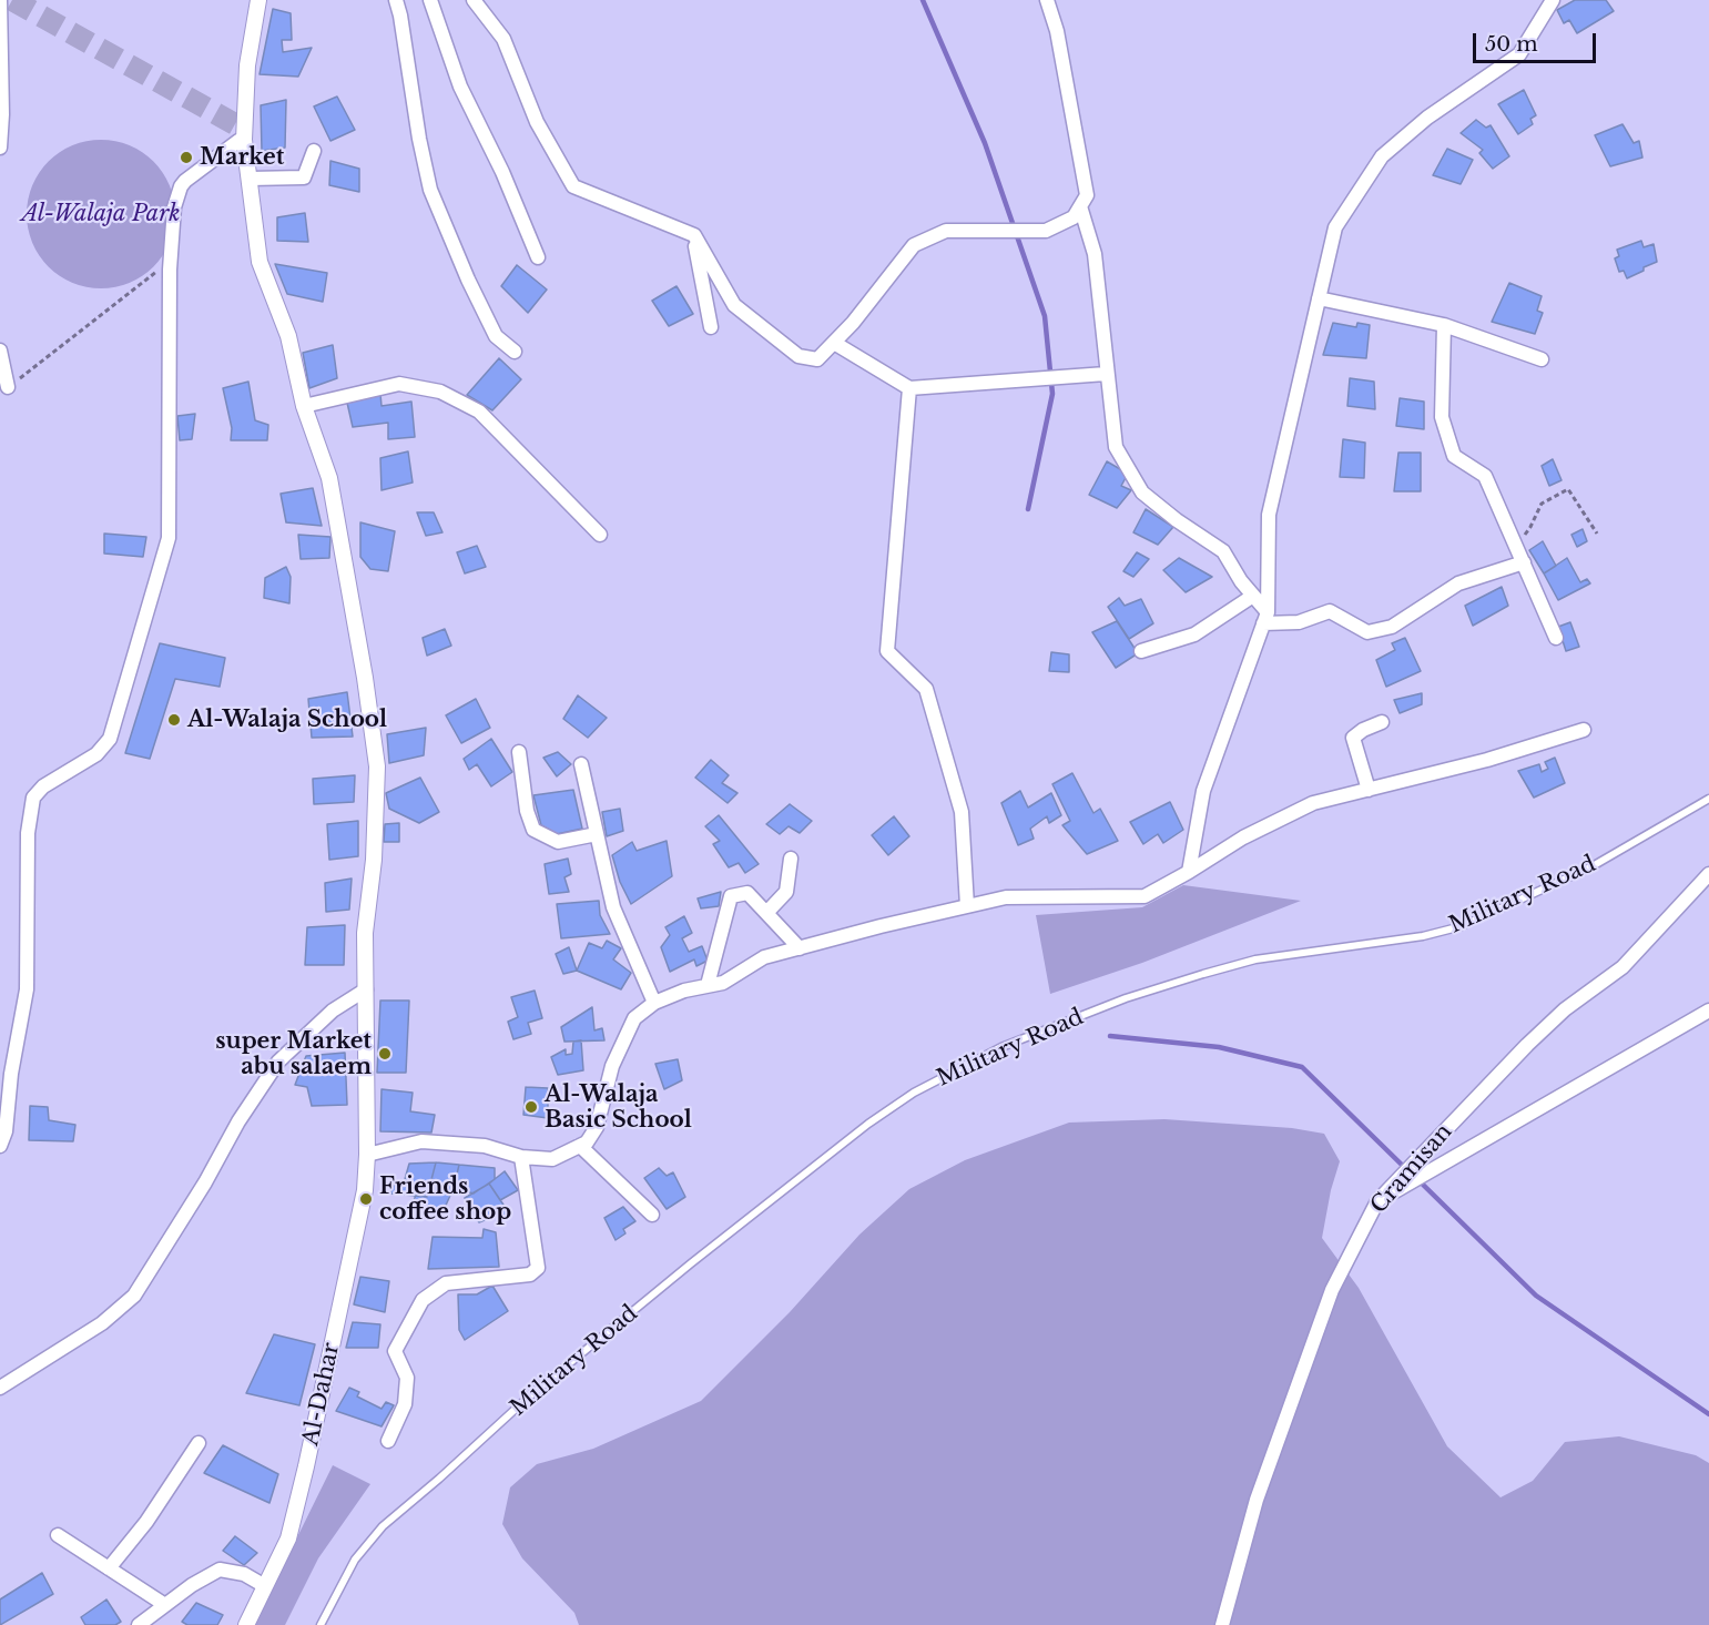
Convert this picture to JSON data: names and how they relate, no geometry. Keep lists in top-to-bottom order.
{
  "streets": {
    "street": ["Cramisan", "Al-Dahar"],
    "lane": ["Military Road"]
  },
  "parks": ["Al-Walaja Park"],
  "places": [
    "Market",
    "Al-Walaja School",
    "super Market abu salaem",
    "Al-Walaja Basic School",
    "Friends coffee shop"
  ],
  "scale_bar": "50 m"
}
